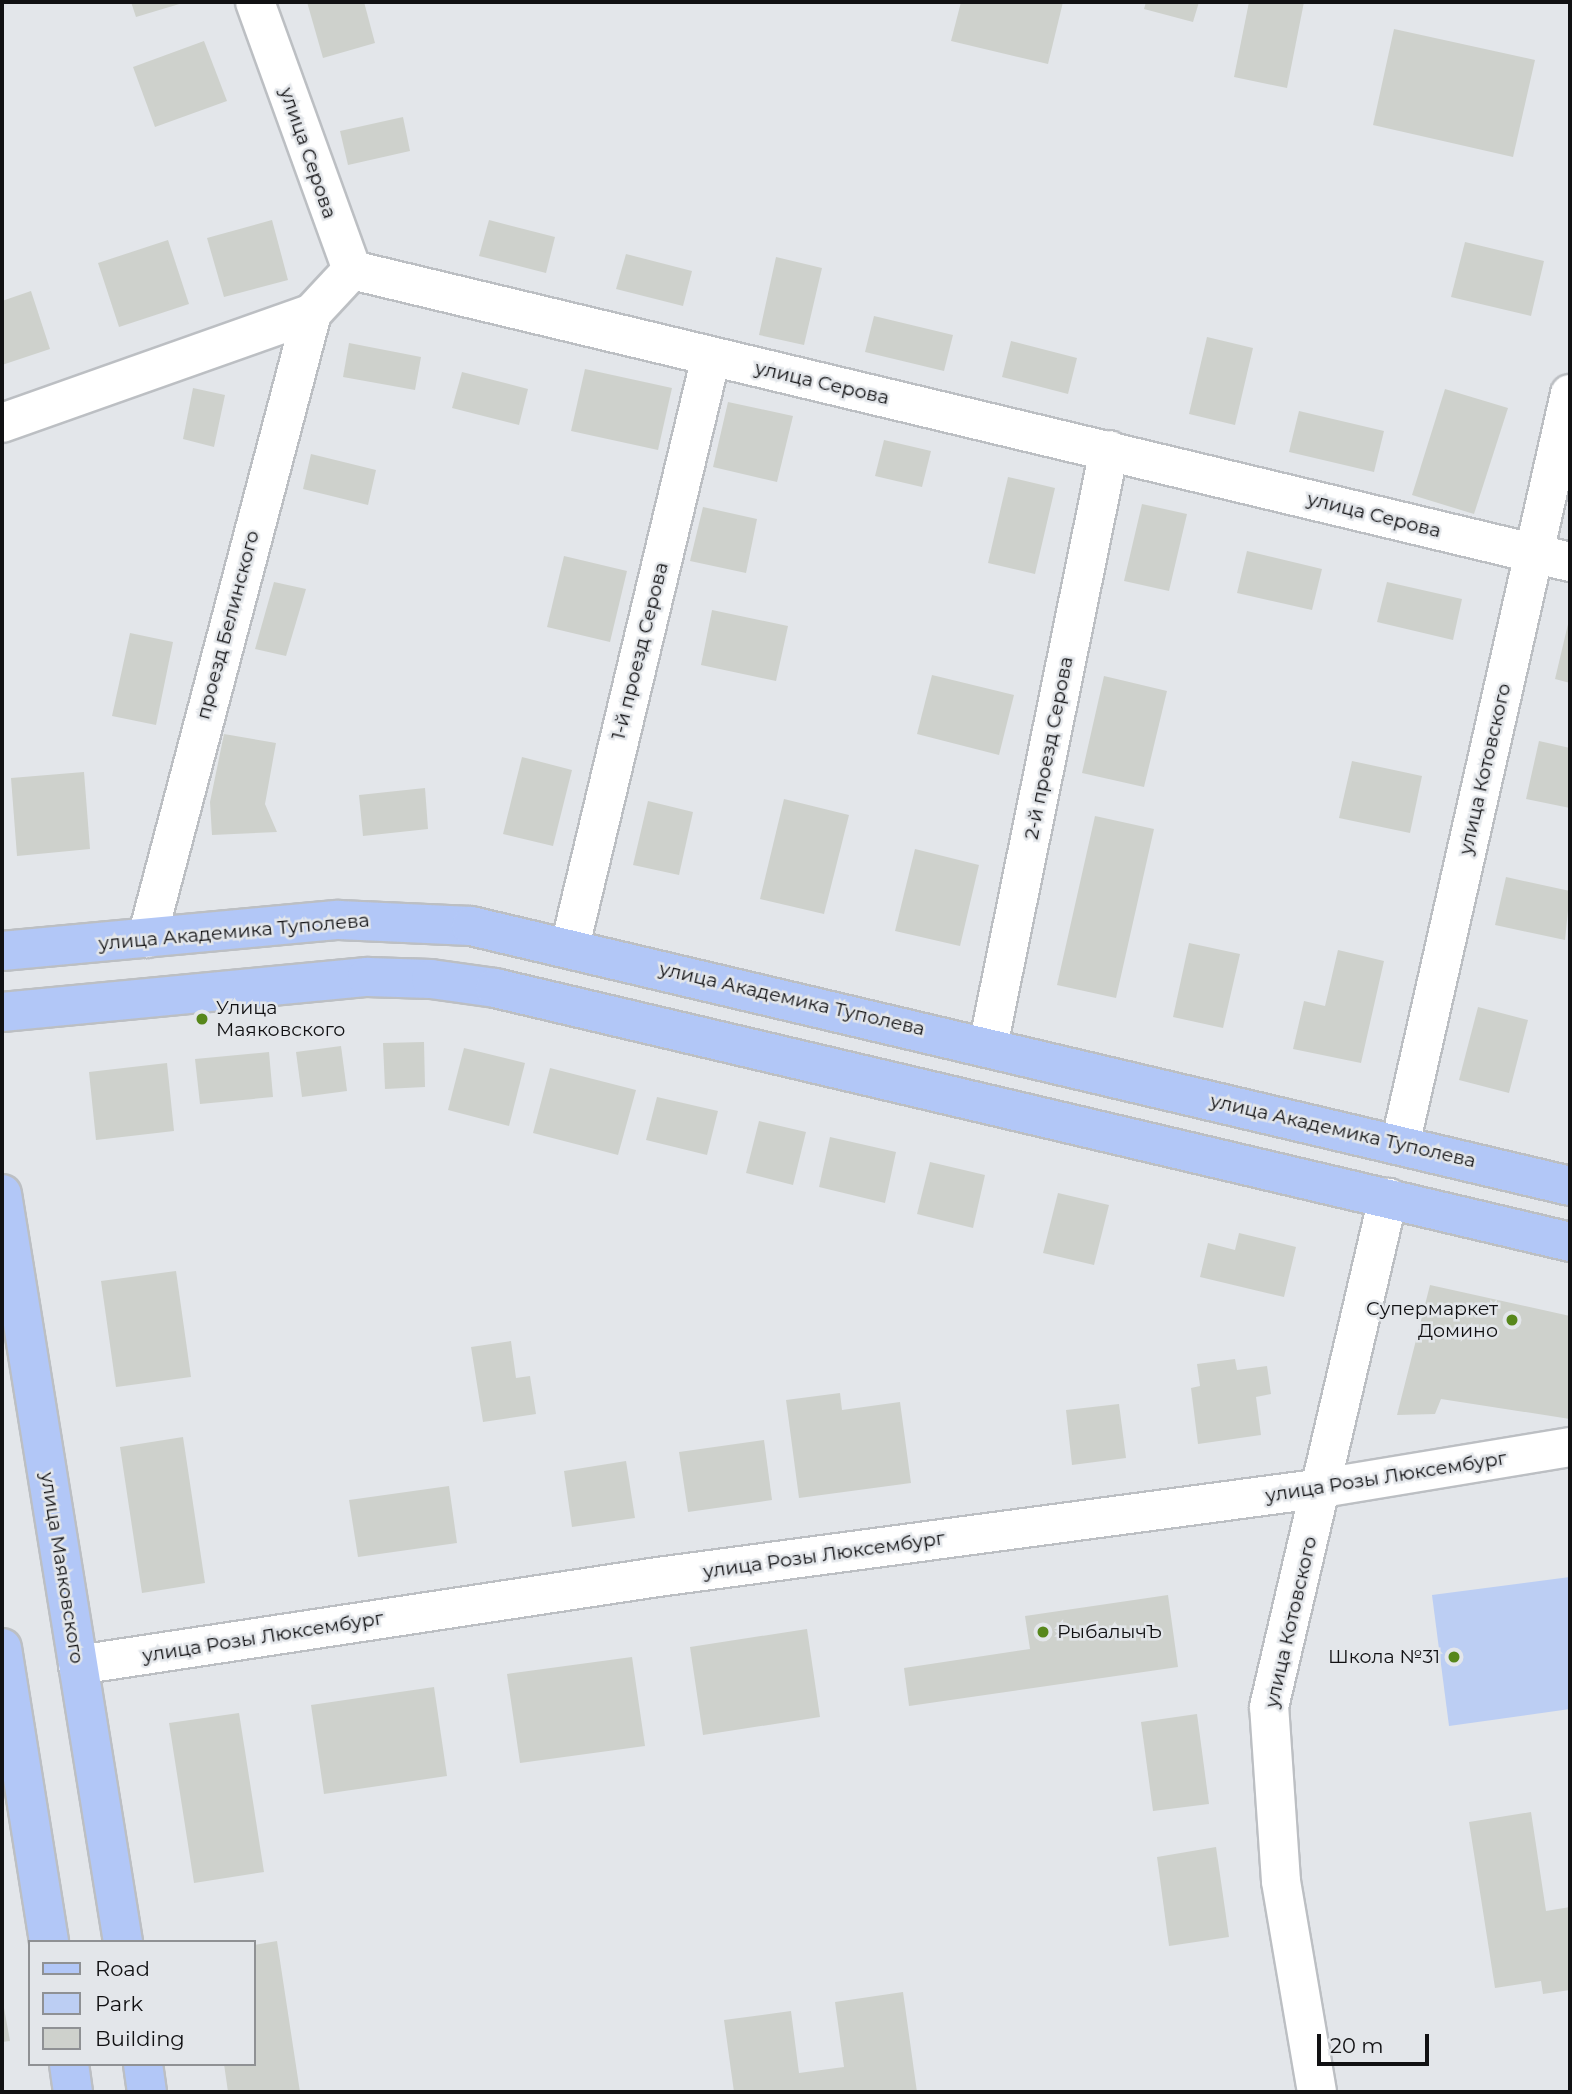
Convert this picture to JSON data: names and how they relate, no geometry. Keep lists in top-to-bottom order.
{
  "streets": {
    "main road": ["улица Академика Туполева", "улица Маяковского"],
    "street": [
      "улица Серова",
      "проезд Белинского",
      "1-й проезд Серова",
      "2-й проезд Серова",
      "улица Котовского",
      "улица Розы Люксембург"
    ]
  },
  "crossings": [
    ["улица Серова", "проезд Белинского"],
    ["улица Серова", "1-й проезд Серова"],
    ["улица Серова", "2-й проезд Серова"],
    ["улица Серова", "улица Котовского"],
    ["проезд Белинского", "улица Академика Туполева"],
    ["1-й проезд Серова", "улица Академика Туполева"],
    ["2-й проезд Серова", "улица Академика Туполева"],
    ["улица Котовского", "улица Академика Туполева"],
    ["улица Котовского", "улица Розы Люксембург"],
    ["улица Розы Люксембург", "улица Маяковского"]
  ],
  "places": [
    "Улица Маяковского",
    "Супермаркет Домино",
    "РыбалычЪ",
    "Школа №31"
  ],
  "legend": ["Road", "Park", "Building"],
  "scale_bar": "20 m"
}
